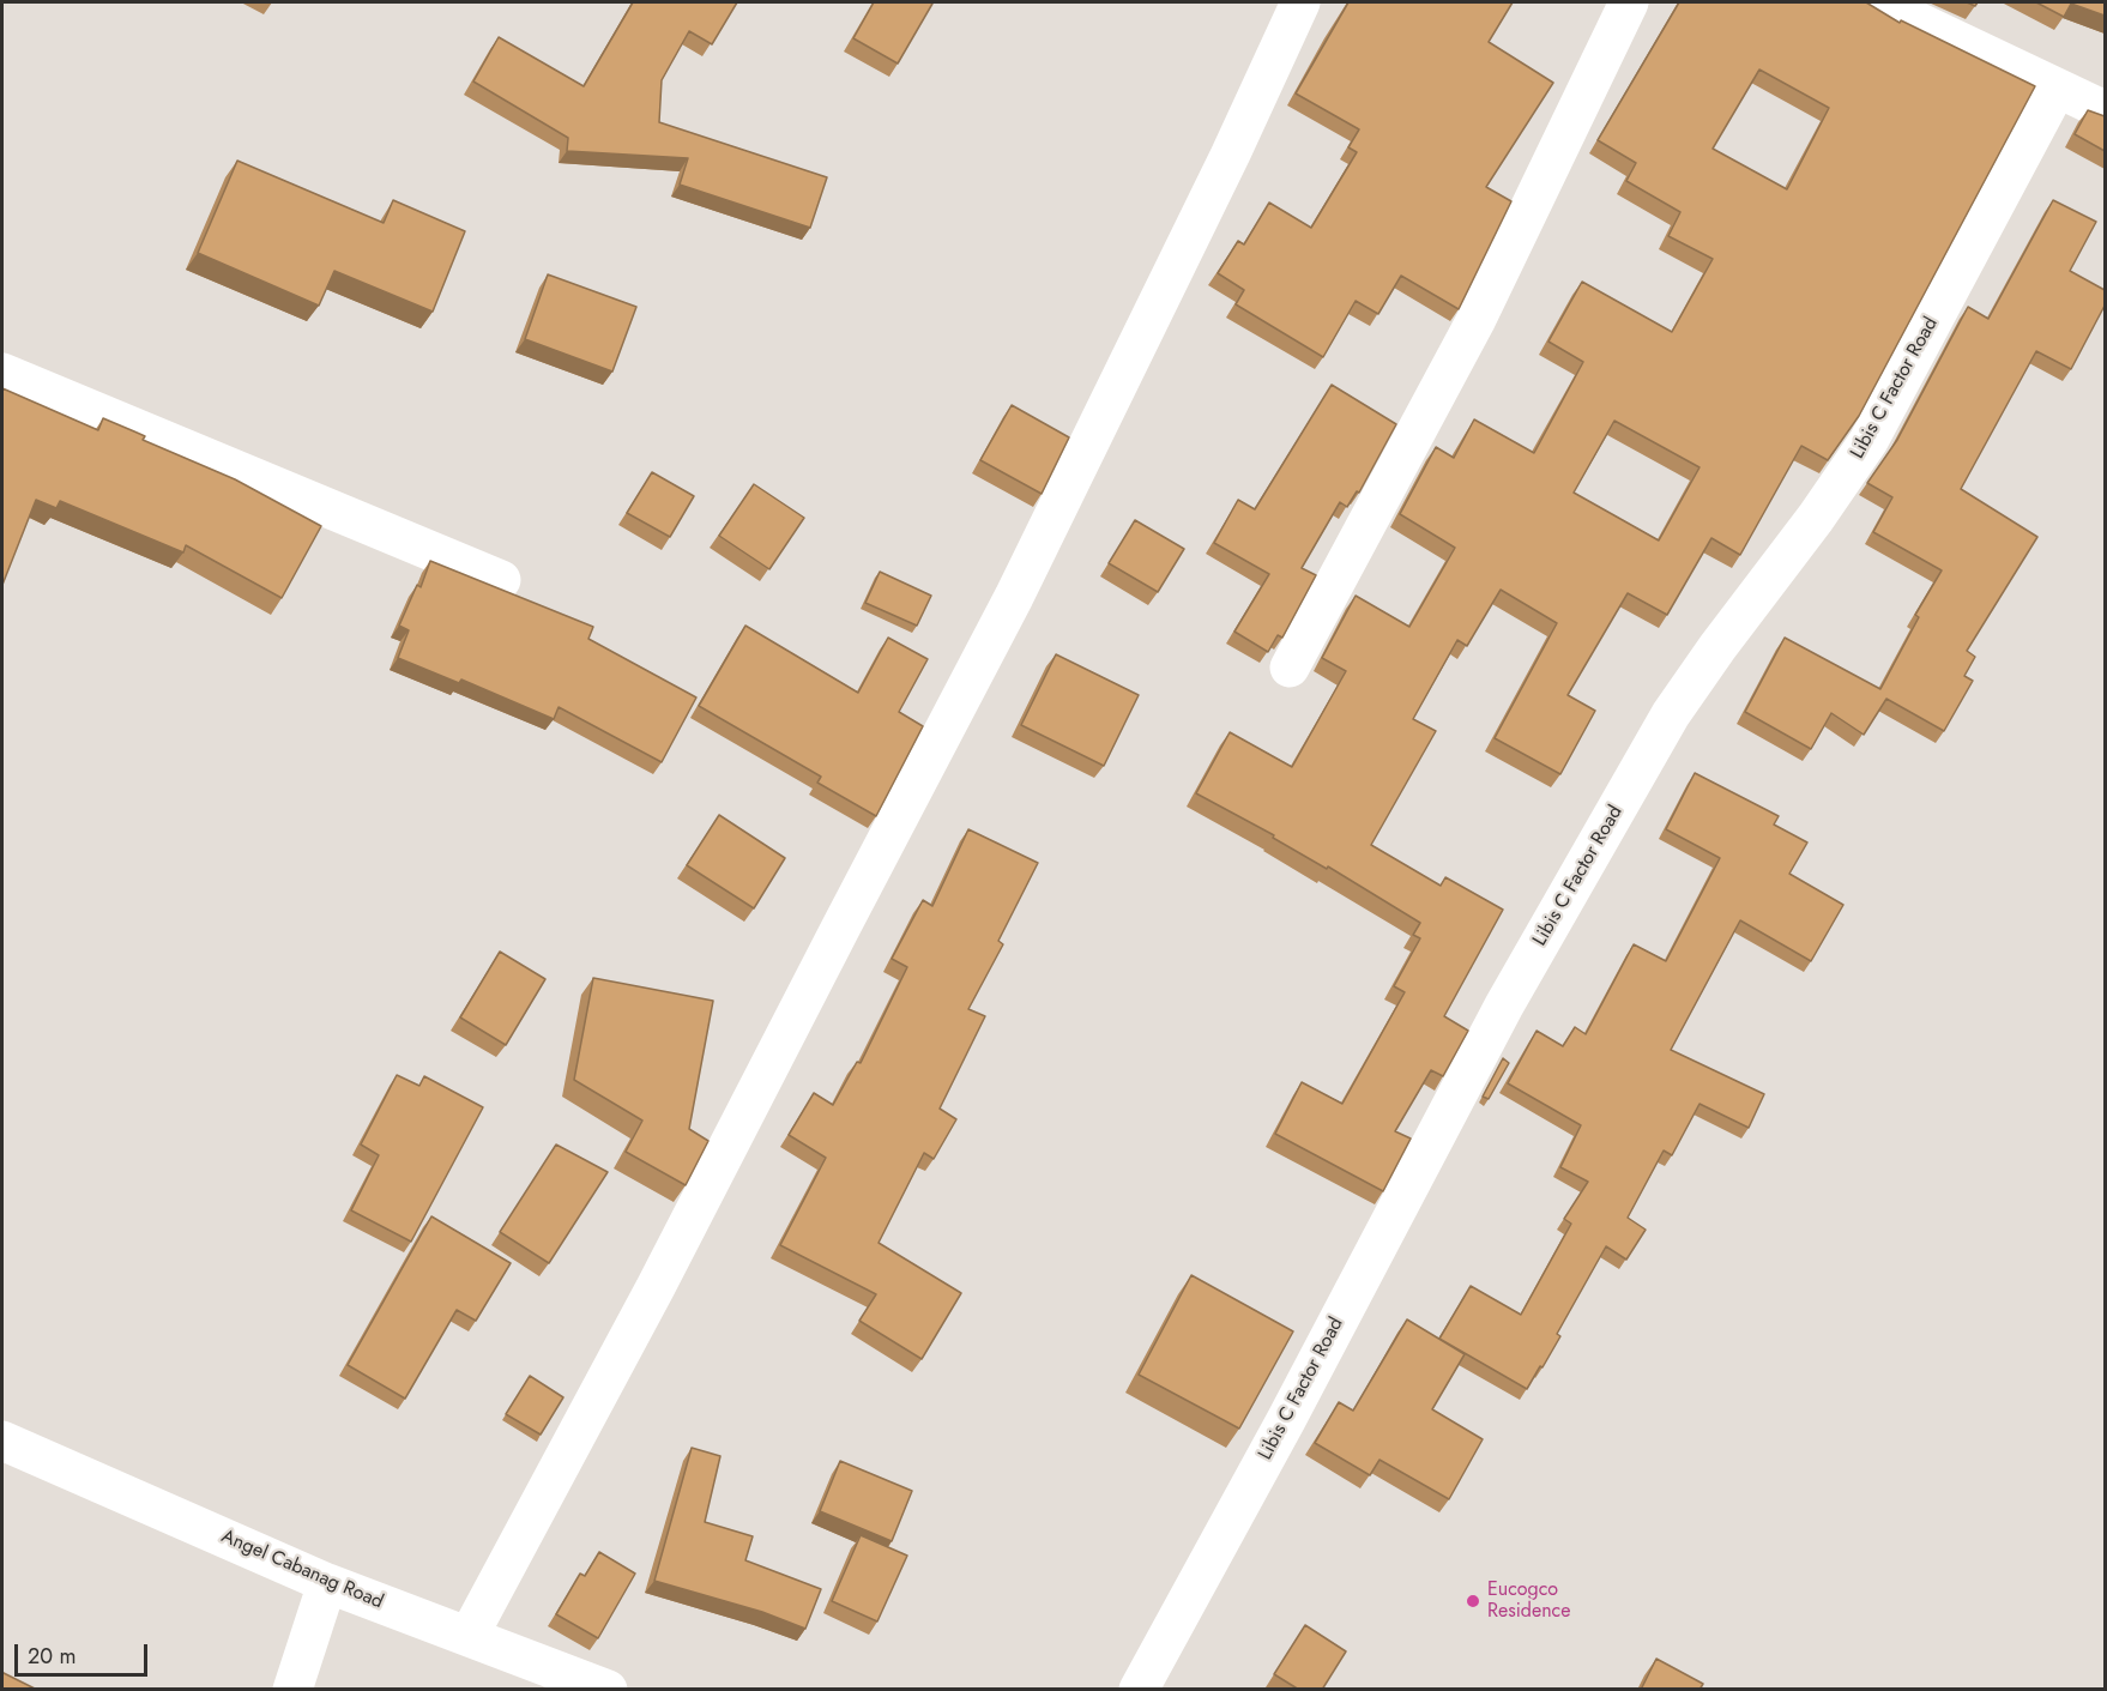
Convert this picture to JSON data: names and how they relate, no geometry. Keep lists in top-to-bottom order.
{
  "streets": {
    "street": ["Libis C Factor Road", "Angel Cabanag Road"]
  },
  "places": ["Eucogco Residence"],
  "scale_bar": "20 m"
}
